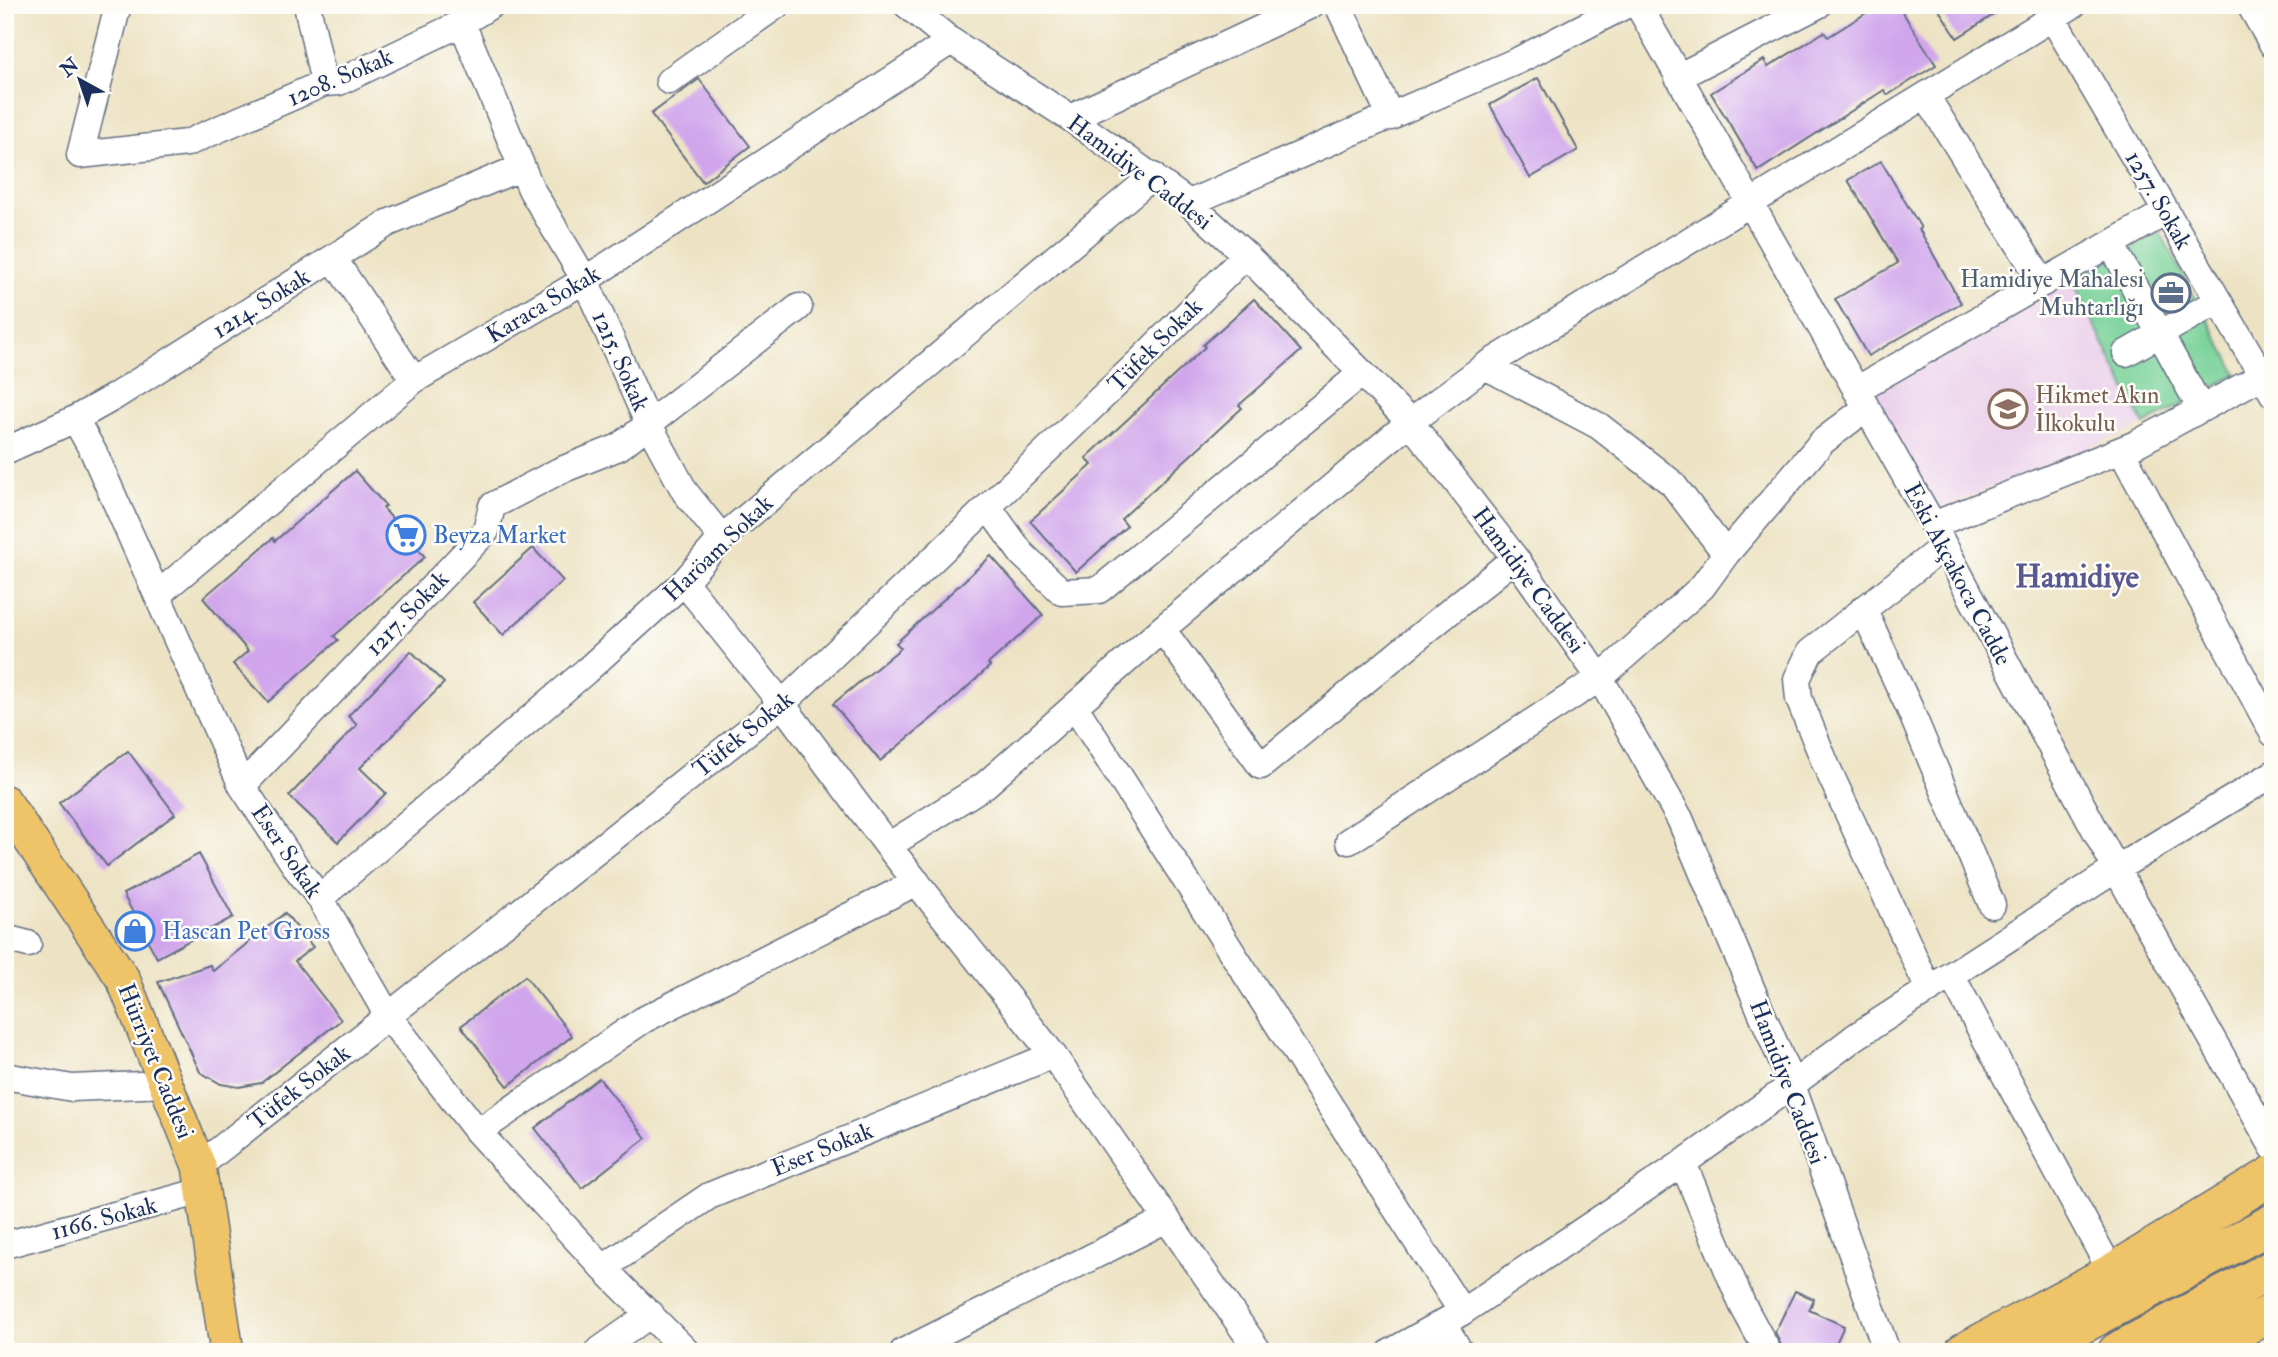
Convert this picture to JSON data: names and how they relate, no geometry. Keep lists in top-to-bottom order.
{
  "streets": {
    "main road": ["Hürriyet Caddesi"],
    "street": [
      "1208. Sokak",
      "Hamidiye Caddesi",
      "1257. Sokak",
      "1214. Sokak",
      "Karaca Sokak",
      "Tüfek Sokak",
      "1215. Sokak",
      "Haröam Sokak",
      "Eski Akçakoca Cadde",
      "1217. Sokak",
      "Eser Sokak",
      "1166. Sokak"
    ]
  },
  "crossings": [
    ["1208. Sokak", "1215. Sokak"],
    ["Hamidiye Caddesi", "Karaca Sokak"],
    ["Hamidiye Caddesi", "Tüfek Sokak"],
    ["Hamidiye Caddesi", "Haröam Sokak"],
    ["1214. Sokak", "1215. Sokak"],
    ["1214. Sokak", "Eser Sokak"],
    ["Karaca Sokak", "1215. Sokak"],
    ["Karaca Sokak", "Eser Sokak"],
    ["Tüfek Sokak", "Eser Sokak"],
    ["Tüfek Sokak", "Hürriyet Caddesi"],
    ["Tüfek Sokak", "1166. Sokak"],
    ["1215. Sokak", "Haröam Sokak"],
    ["1215. Sokak", "1217. Sokak"],
    ["Haröam Sokak", "Eser Sokak"],
    ["1217. Sokak", "Eser Sokak"],
    ["Hürriyet Caddesi", "1166. Sokak"]
  ],
  "districts": ["Hamidiye"],
  "places": {
    "office": ["Hamidiye Mahalesi Muhtarlığı"],
    "school or university": ["Hikmet Akın İlkokulu"],
    "supermarket": ["Beyza Market"],
    "shop": ["Hascan Pet Gross"]
  },
  "north": "top left"
}
